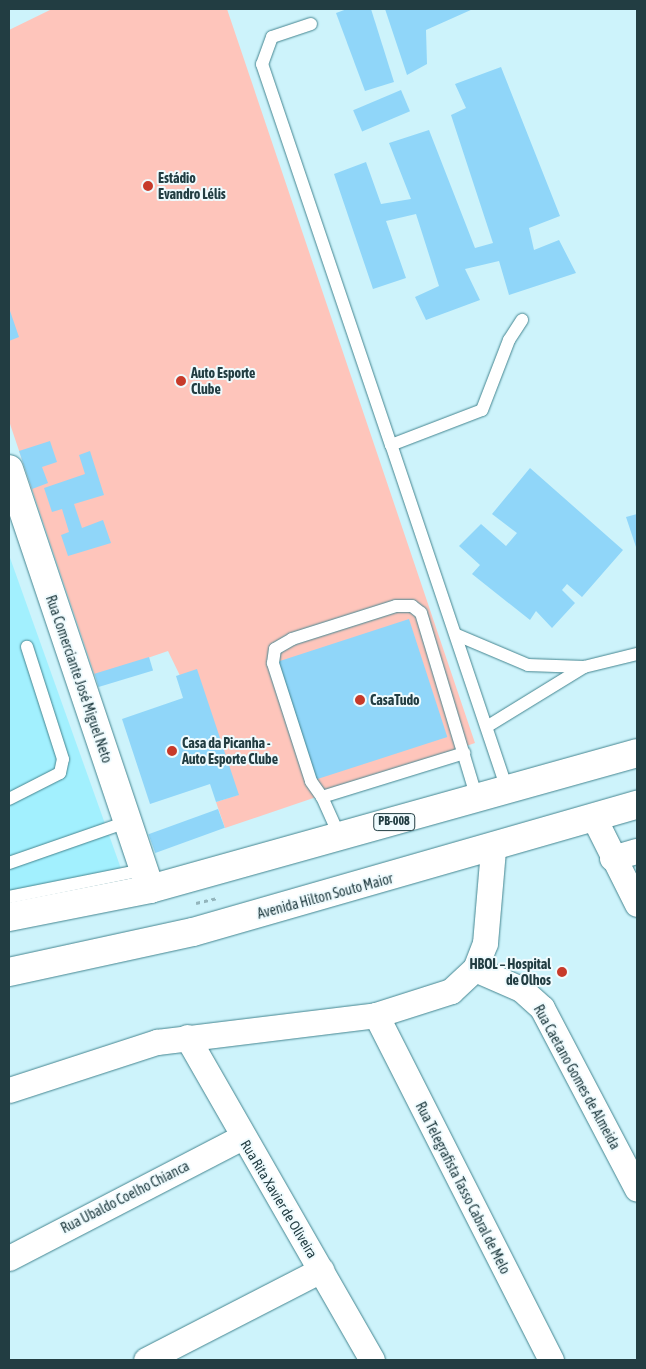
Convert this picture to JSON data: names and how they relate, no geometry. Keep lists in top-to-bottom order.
{
  "streets": {
    "main road": ["Rua Comerciante José Miguel Neto", "PB-008", "Avenida Hilton Souto Maior"],
    "street": [
      "Rua Caetano Gomes de Almeida",
      "Rua Telegrafista Tasso Cabral de Melo",
      "Rua Ubaldo Coelho Chianca",
      "Rua Rita Xavier de Oliveira"
    ]
  },
  "crossings": [
    ["Rua Comerciante José Miguel Neto", "PB-008"],
    ["Rua Ubaldo Coelho Chianca", "Rua Rita Xavier de Oliveira"]
  ],
  "places": [
    "Estádio Evandro Lélis",
    "Auto Esporte Clube",
    "CasaTudo",
    "Casa da Picanha - Auto Esporte Clube",
    "HBOL – Hospital de Olhos"
  ]
}
